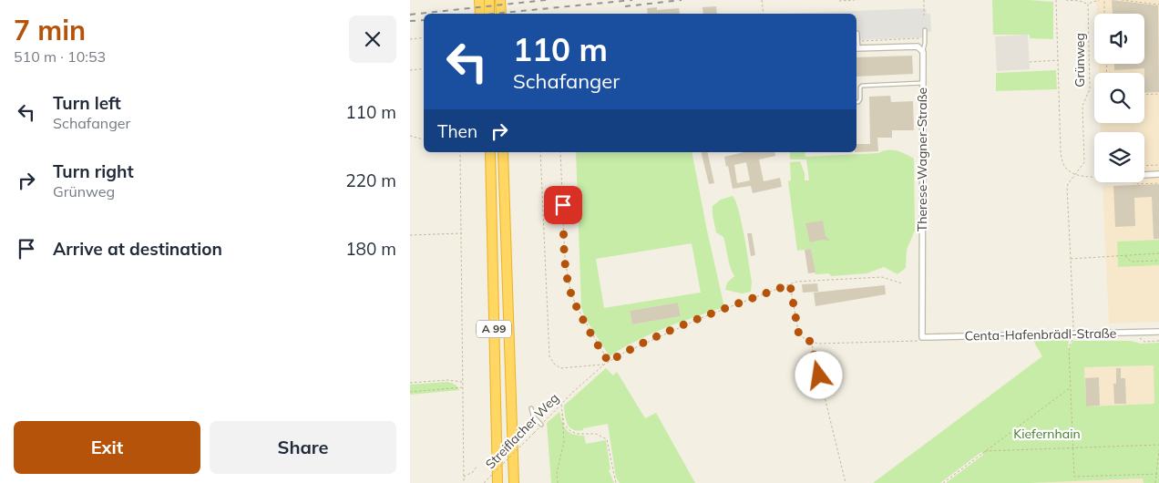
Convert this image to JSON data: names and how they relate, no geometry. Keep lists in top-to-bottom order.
{
  "streets": {
    "highway": ["A 99"],
    "street": ["Therese-Wagner-Straße", "Centa-Hafenbrädl-Straße"],
    "path": ["Grünweg", "Streiflacher Weg"]
  },
  "crossings": [
    ["Grünweg", "Centa-Hafenbrädl-Straße"],
    ["Therese-Wagner-Straße", "Centa-Hafenbrädl-Straße"]
  ],
  "parks": ["Kiefernhain"],
  "page": {
    "heading": ["7 min", "510 m · 10:53"],
    "turn": ["110 m", "Schafanger"],
    "list": [
      {
        "name": "Turn left",
        "note": "Schafanger",
        "value": "110 m"
      },
      {
        "name": "Turn right",
        "note": "Grünweg",
        "value": "220 m"
      },
      {
        "name": "Arrive at destination",
        "value": "180 m"
      }
    ],
    "then": "Then",
    "buttons": ["Exit", "Share"]
  }
}
